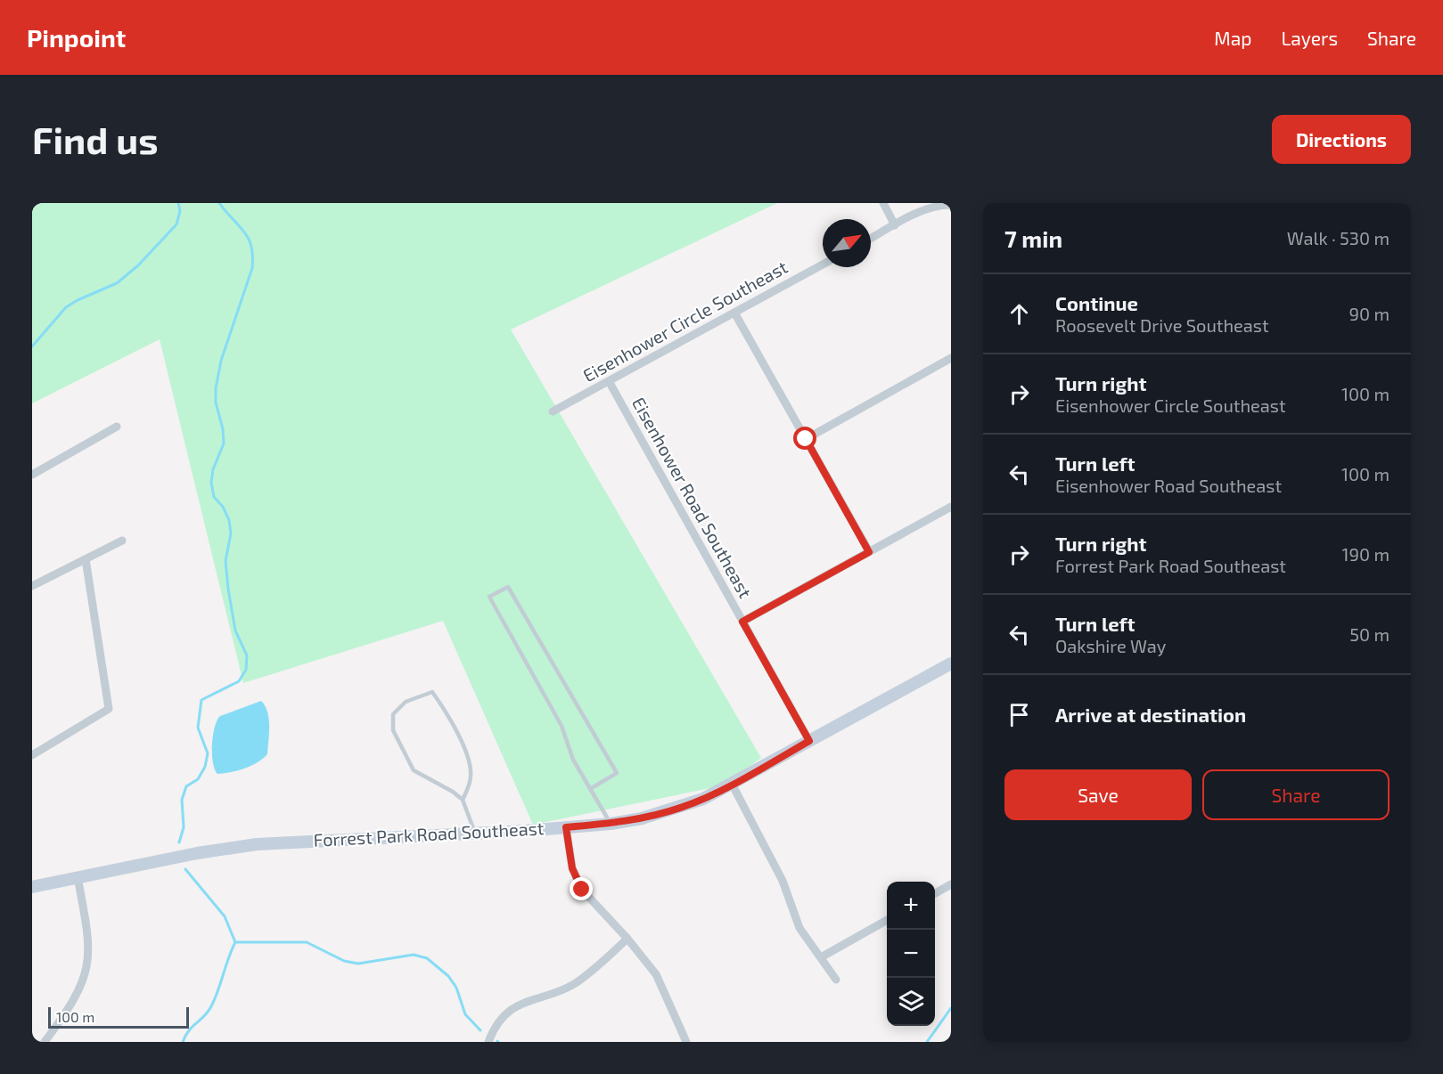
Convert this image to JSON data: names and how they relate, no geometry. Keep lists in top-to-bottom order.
{
  "streets": {
    "street": ["Eisenhower Circle Southeast", "Eisenhower Road Southeast", "Forrest Park Road Southeast"]
  },
  "crossings": [
    ["Eisenhower Circle Southeast", "Eisenhower Road Southeast"],
    ["Eisenhower Road Southeast", "Forrest Park Road Southeast"]
  ],
  "scale_bar": "100 m",
  "north": "top right",
  "page": {
    "header": "Pinpoint",
    "nav": ["Map", "Layers", "Share"],
    "buttons": [
      "Directions",
      ["Save", "Share"]
    ],
    "title": "Find us",
    "heading": ["7 min", "Walk · 530 m"],
    "list": [
      ["Continue", "Roosevelt Drive Southeast", "90 m"],
      ["Turn right", "Eisenhower Circle Southeast", "100 m"],
      ["Turn left", "Eisenhower Road Southeast", "100 m"],
      ["Turn right", "Forrest Park Road Southeast", "190 m"],
      ["Turn left", "Oakshire Way", "50 m"],
      "Arrive at destination"
    ],
    "map_buttons": ["+", "−"],
    "scale": "100 m"
  }
}
